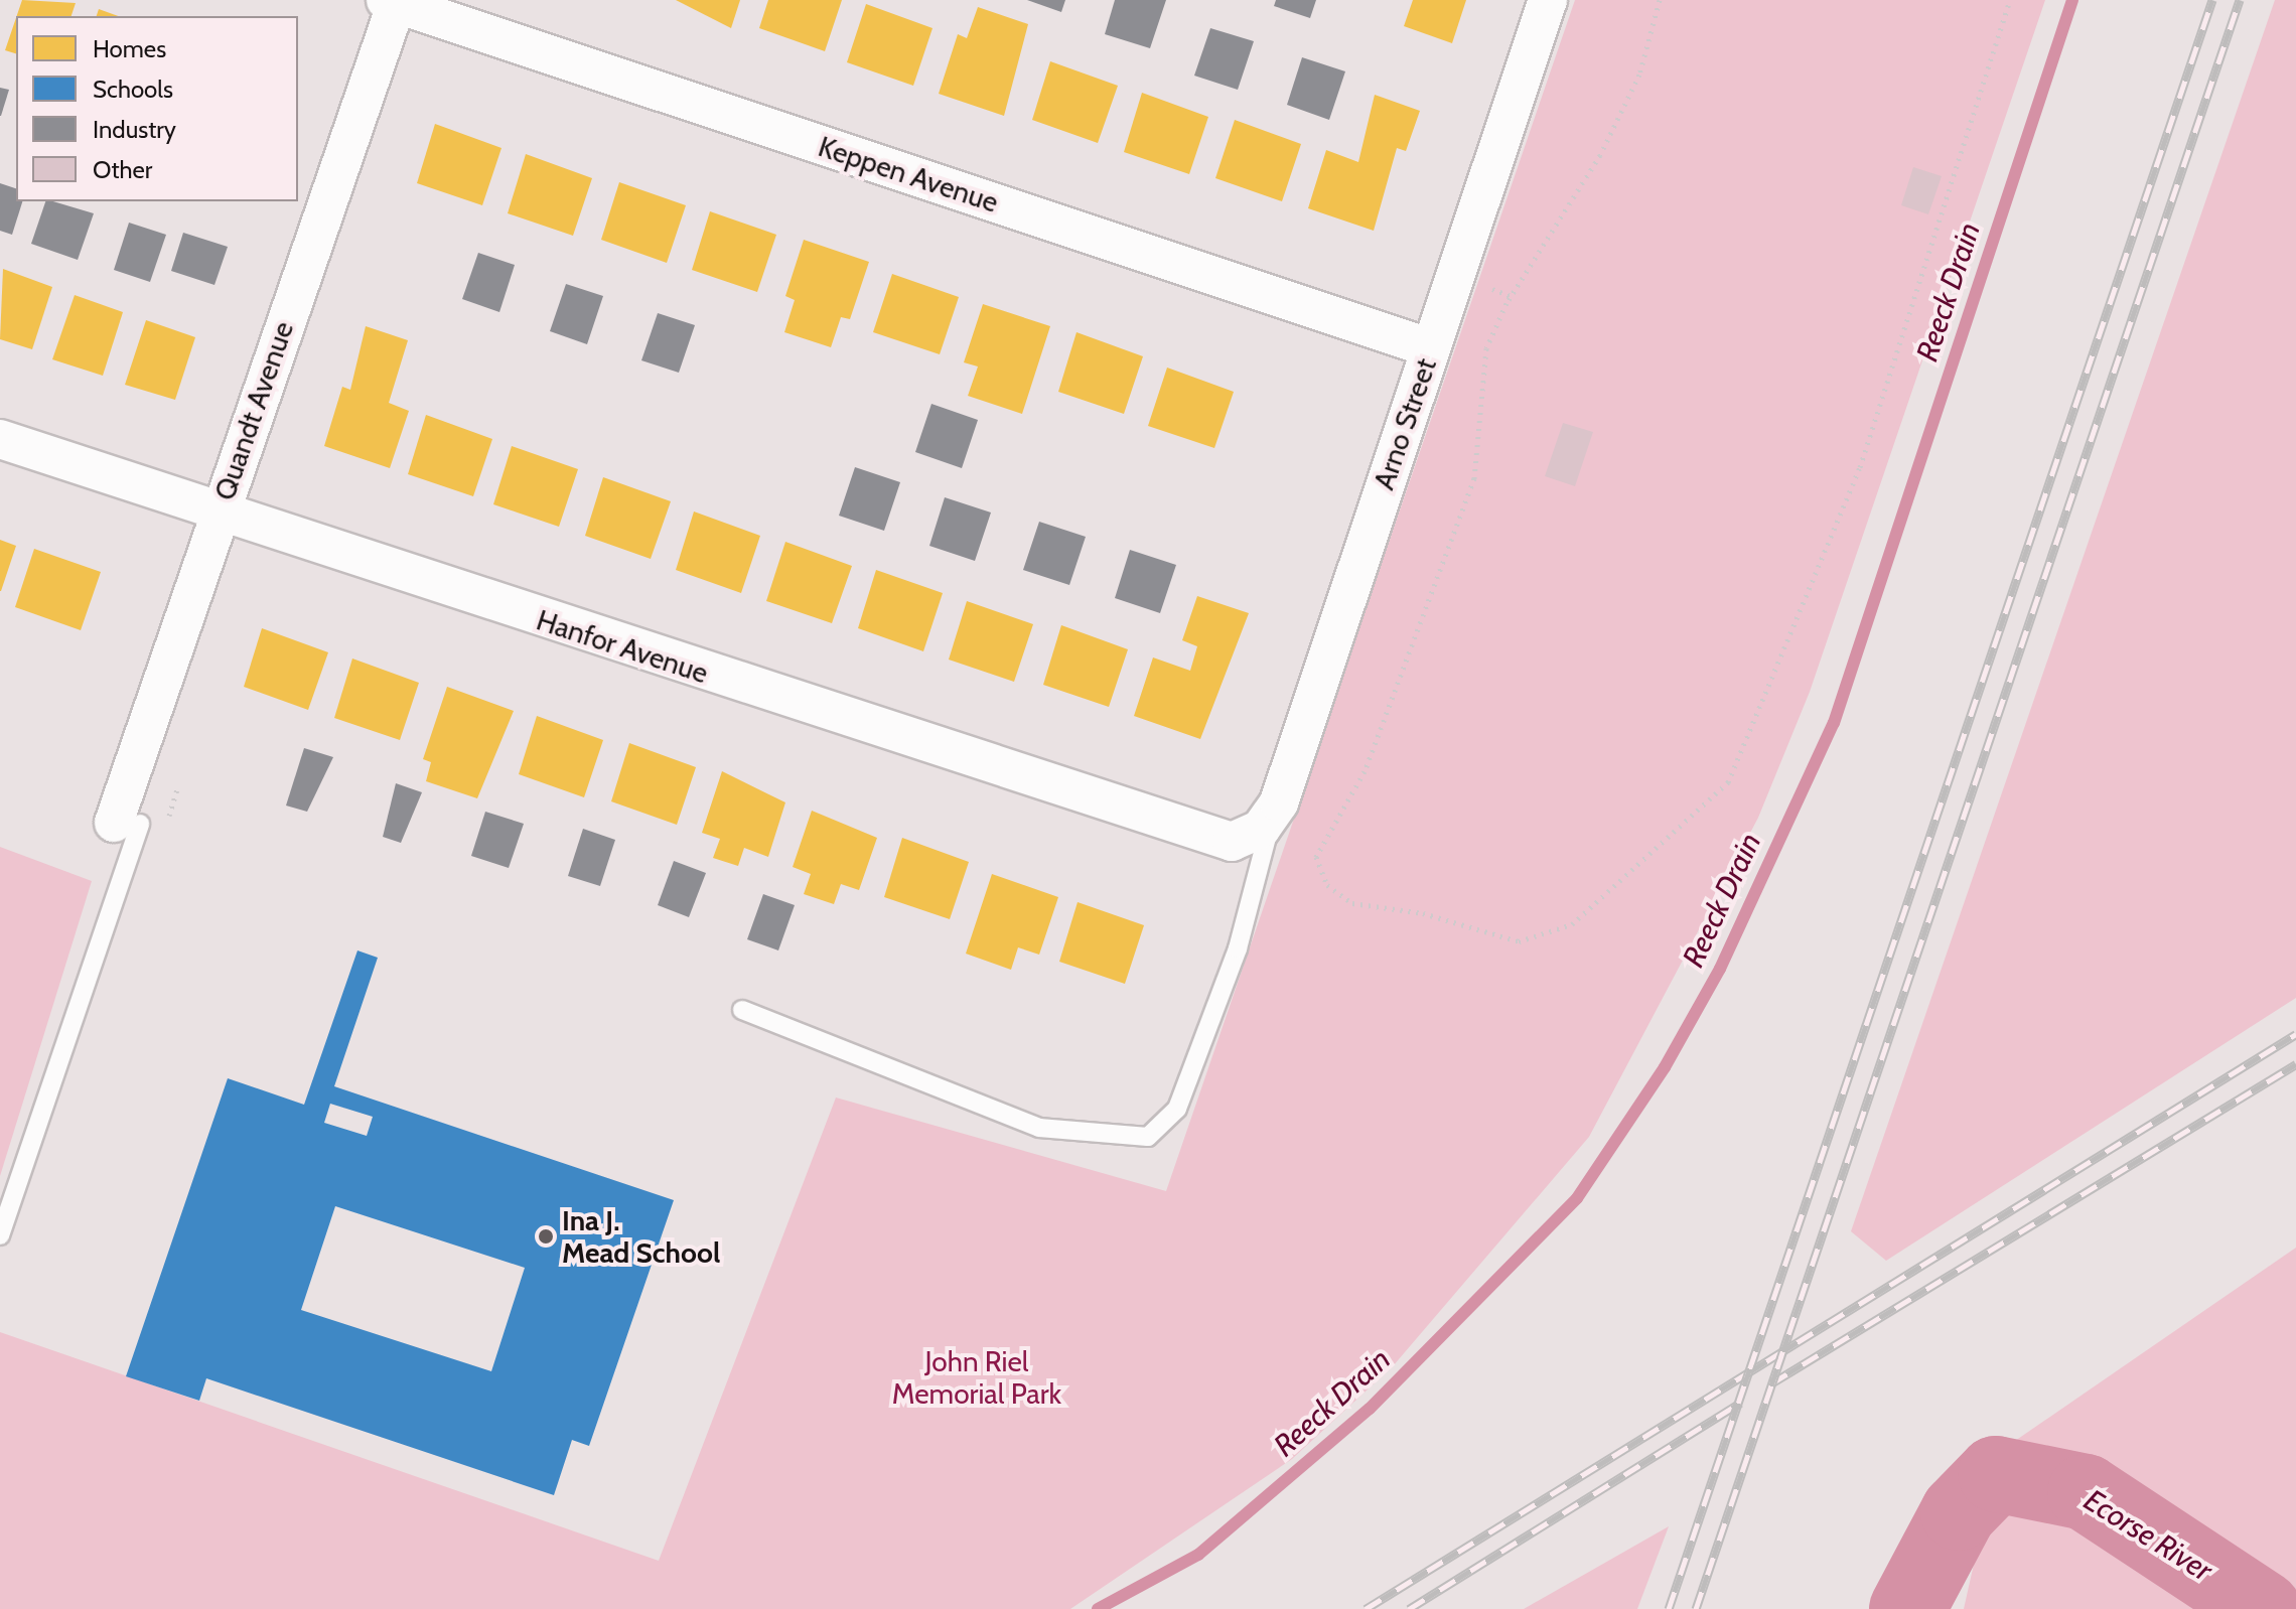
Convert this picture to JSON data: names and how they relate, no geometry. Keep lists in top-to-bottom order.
{
  "streets": {
    "street": [
      "Keppen Avenue",
      "Quandt Avenue",
      "Arno Street",
      "Hanfor Avenue"
    ]
  },
  "crossings": [
    ["Keppen Avenue", "Quandt Avenue"],
    ["Keppen Avenue", "Arno Street"],
    ["Quandt Avenue", "Hanfor Avenue"],
    ["Arno Street", "Hanfor Avenue"]
  ],
  "water": ["Reeck Drain", "Ecorse River"],
  "parks": ["John Riel Memorial Park"],
  "places": ["Ina J. Mead School"],
  "legend": [
    "Homes",
    "Schools",
    "Industry",
    "Other"
  ]
}
